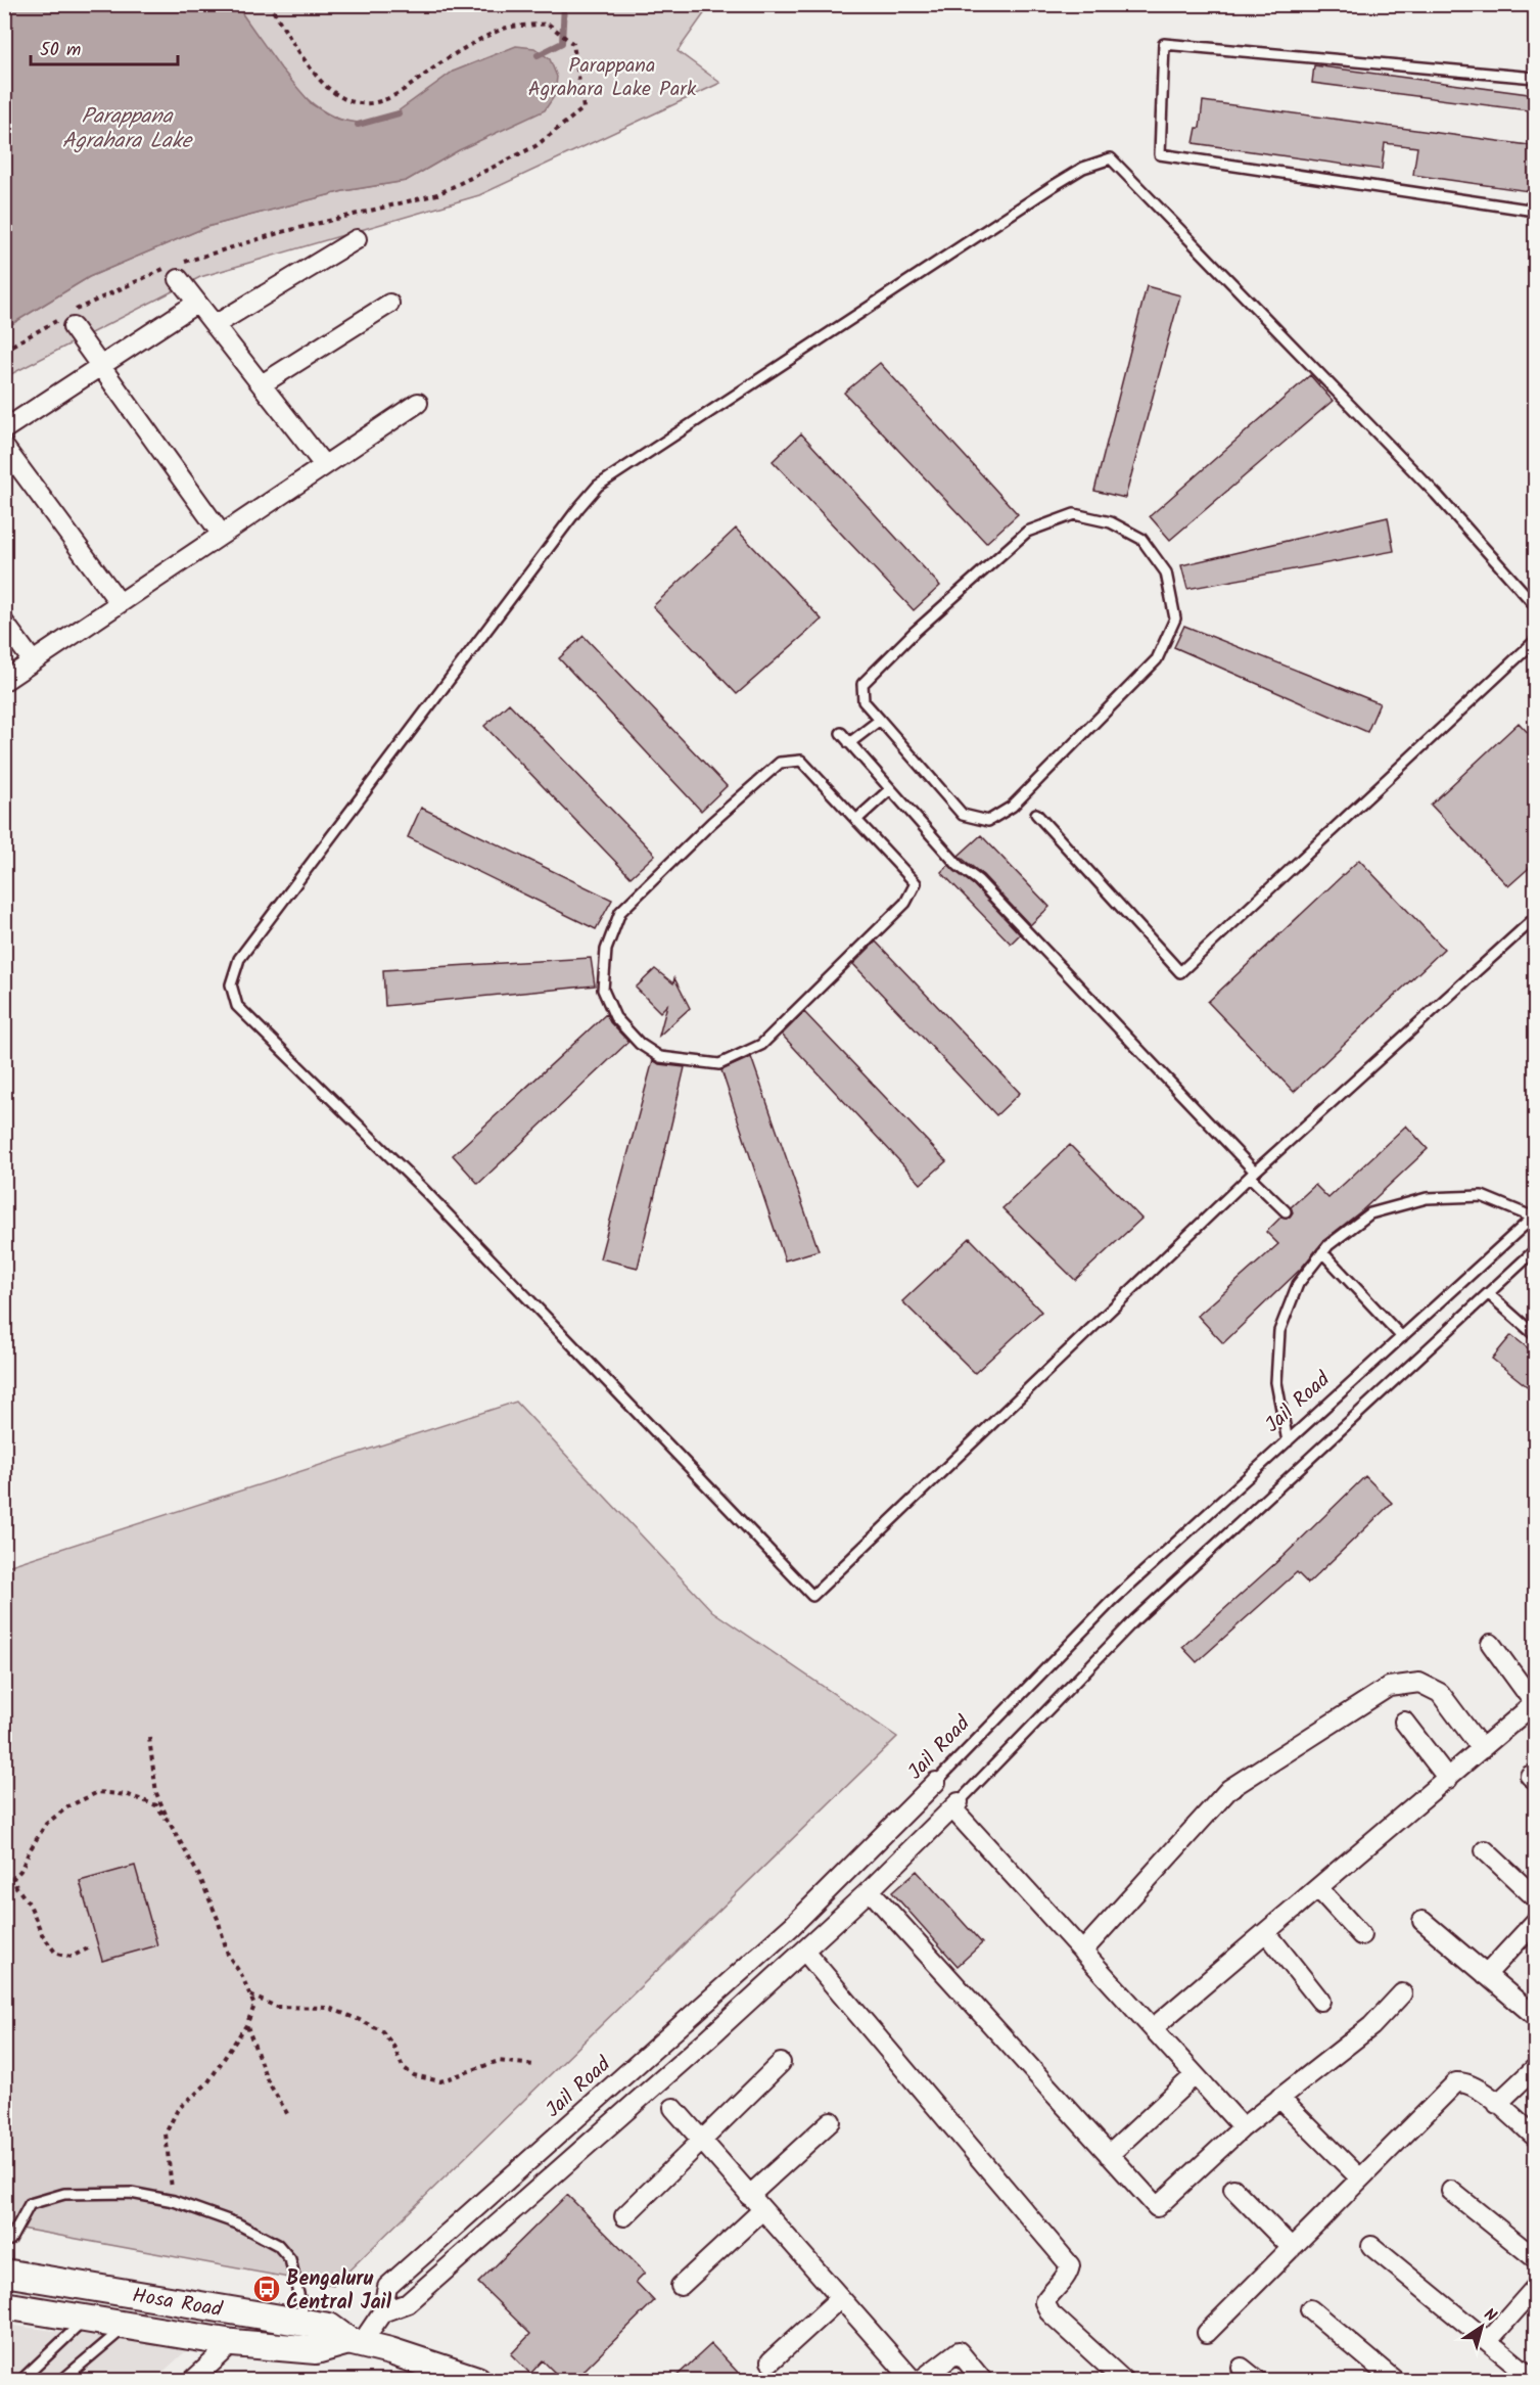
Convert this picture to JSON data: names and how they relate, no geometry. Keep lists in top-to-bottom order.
{
  "streets": {
    "main road": ["Hosa Road"],
    "street": ["Jail Road"]
  },
  "water": ["Parappana Agrahara Lake"],
  "parks": ["Parappana Agrahara Lake Park"],
  "places": {
    "bus stop": ["Bengaluru Central Jail"]
  },
  "scale_bar": "50 m",
  "north": "top right"
}
